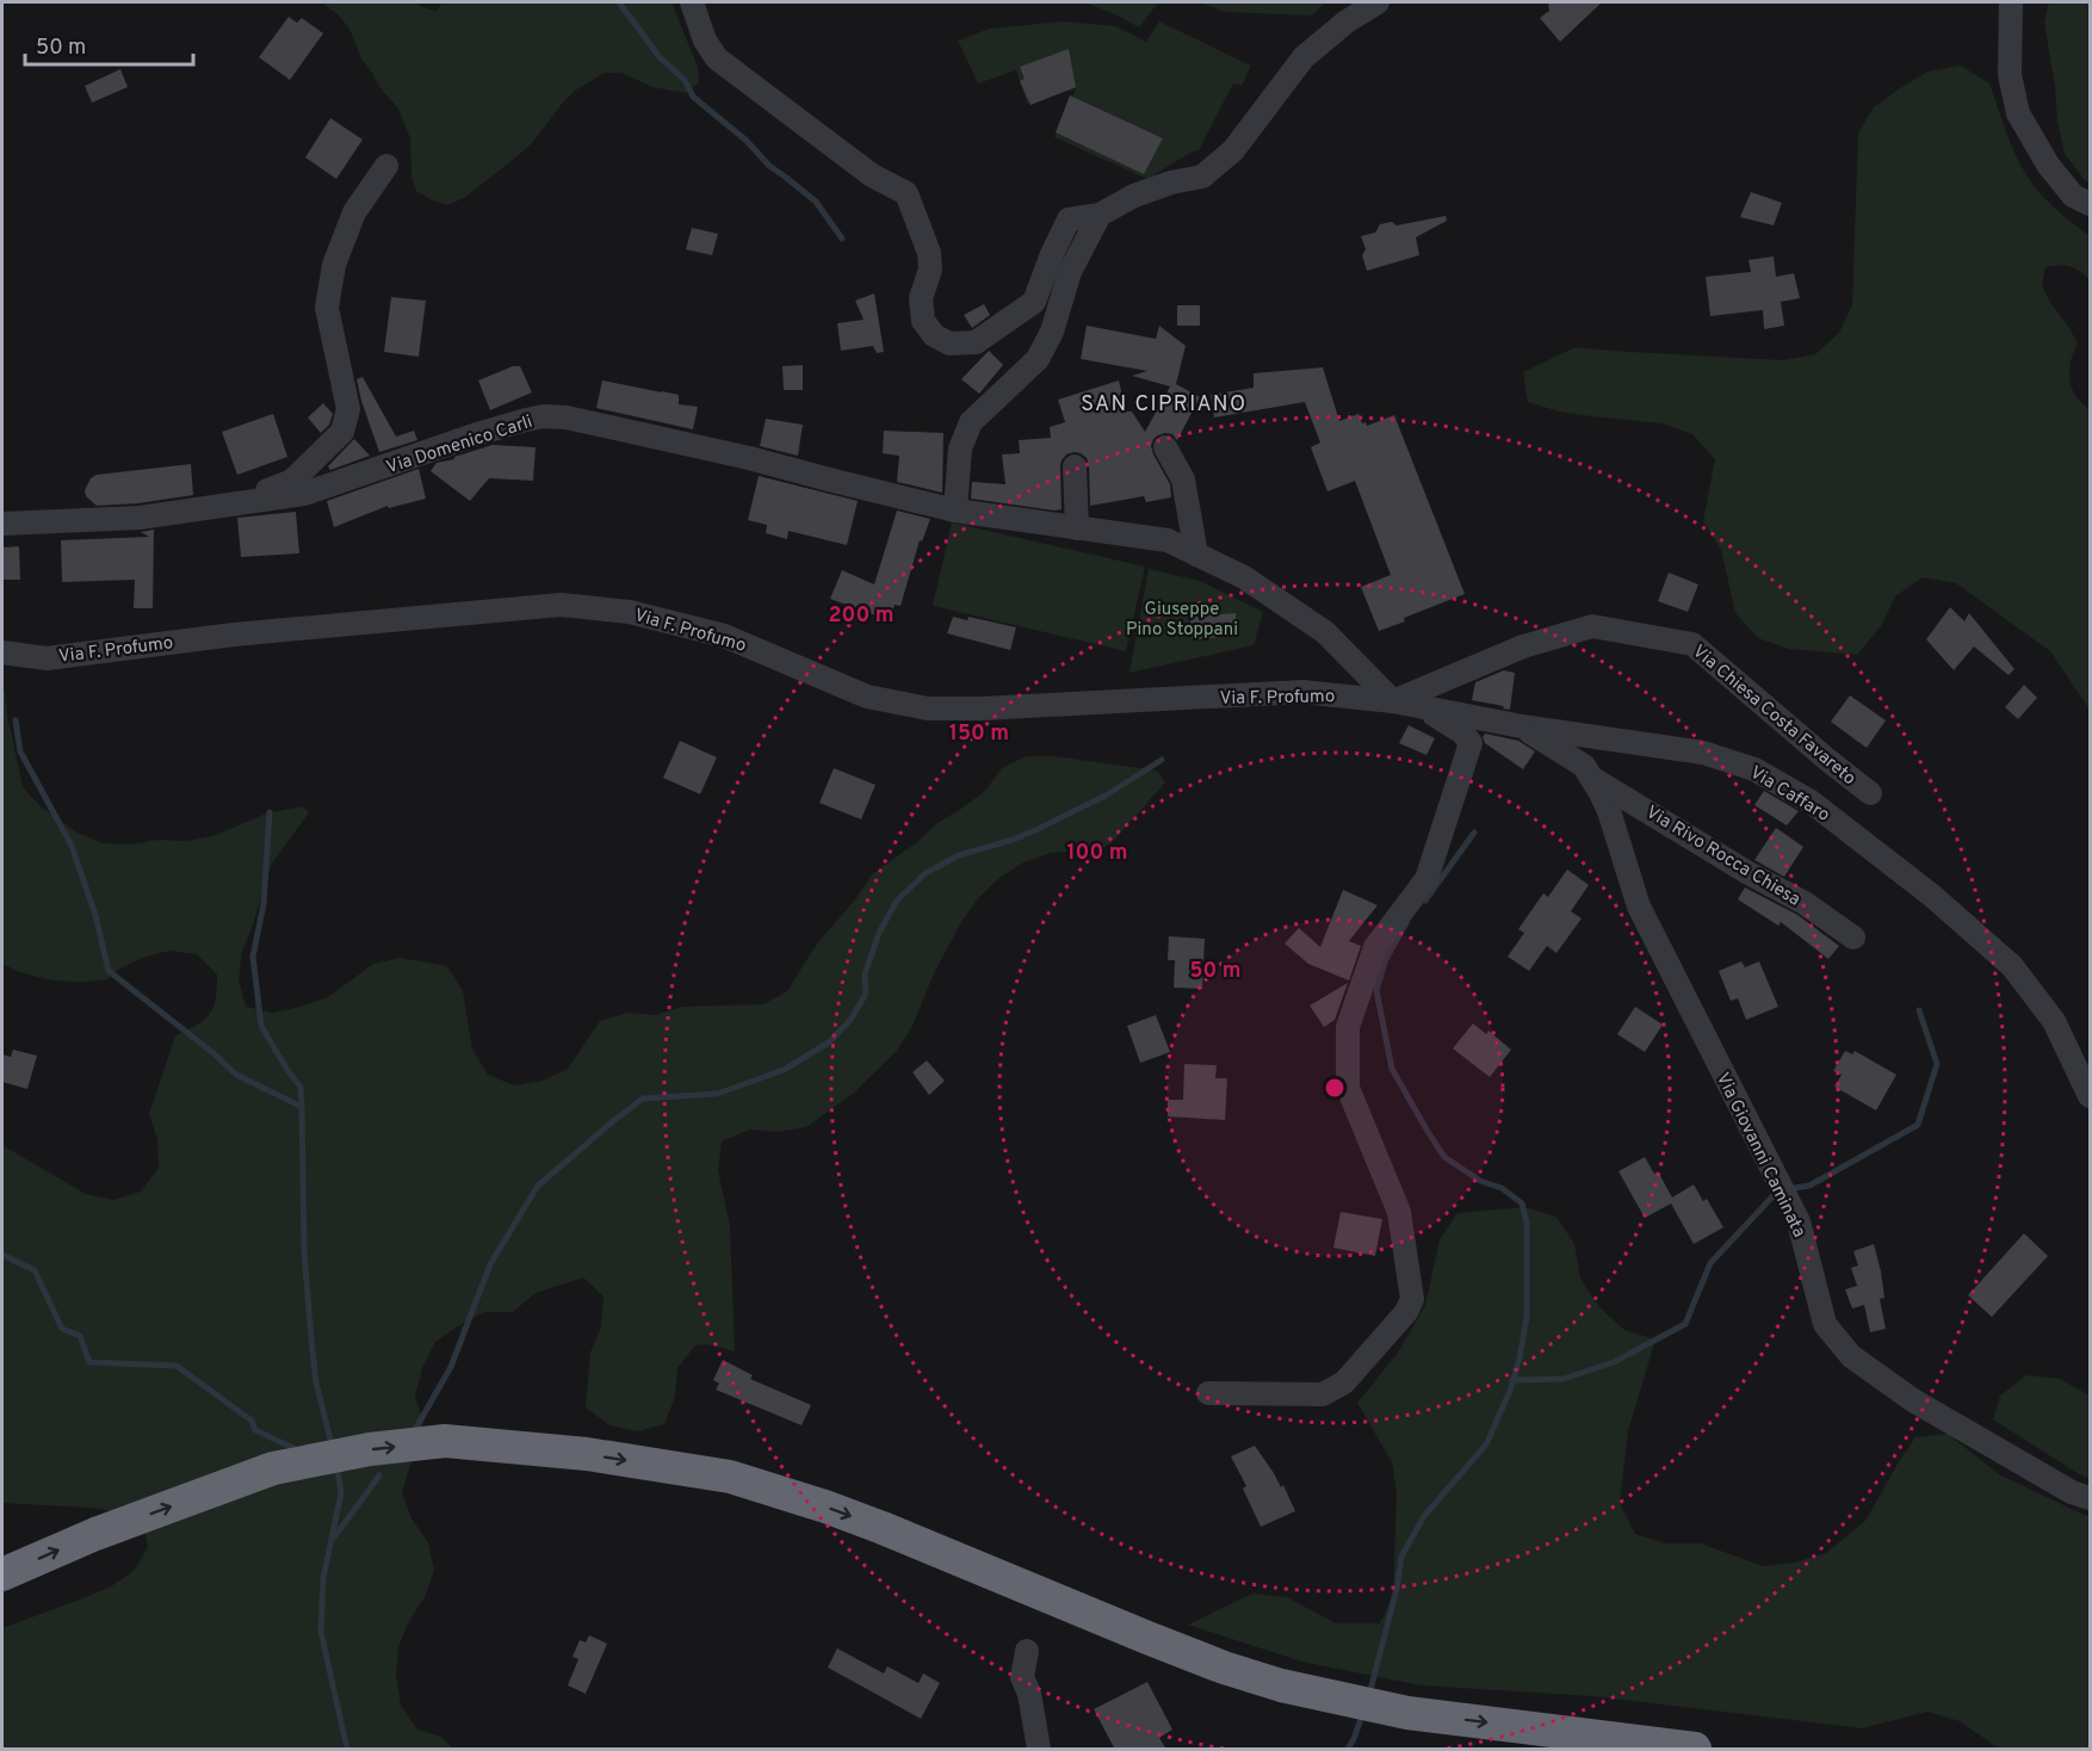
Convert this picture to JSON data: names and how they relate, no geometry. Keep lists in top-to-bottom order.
{
  "streets": {
    "street": [
      "Via Domenico Carli",
      "Via F. Profumo",
      "Via Chiesa Costa Favareto",
      "Via Caffaro",
      "Via Rivo Rocca Chiesa",
      "Via Giovanni Caminata"
    ]
  },
  "crossings": [
    ["Via Domenico Carli", "Via F. Profumo"],
    ["Via Domenico Carli", "Via Chiesa Costa Favareto"],
    ["Via Domenico Carli", "Via Caffaro"],
    ["Via F. Profumo", "Via Chiesa Costa Favareto"],
    ["Via F. Profumo", "Via Caffaro"],
    ["Via Chiesa Costa Favareto", "Via Caffaro"],
    ["Via Caffaro", "Via Giovanni Caminata"],
    ["Via Rivo Rocca Chiesa", "Via Giovanni Caminata"]
  ],
  "districts": ["SAN CIPRIANO"],
  "parks": ["Giuseppe Pino Stoppani"],
  "scale_bar": "50 m",
  "rings": [
    "200 m",
    "150 m",
    "100 m",
    "50 m"
  ]
}
